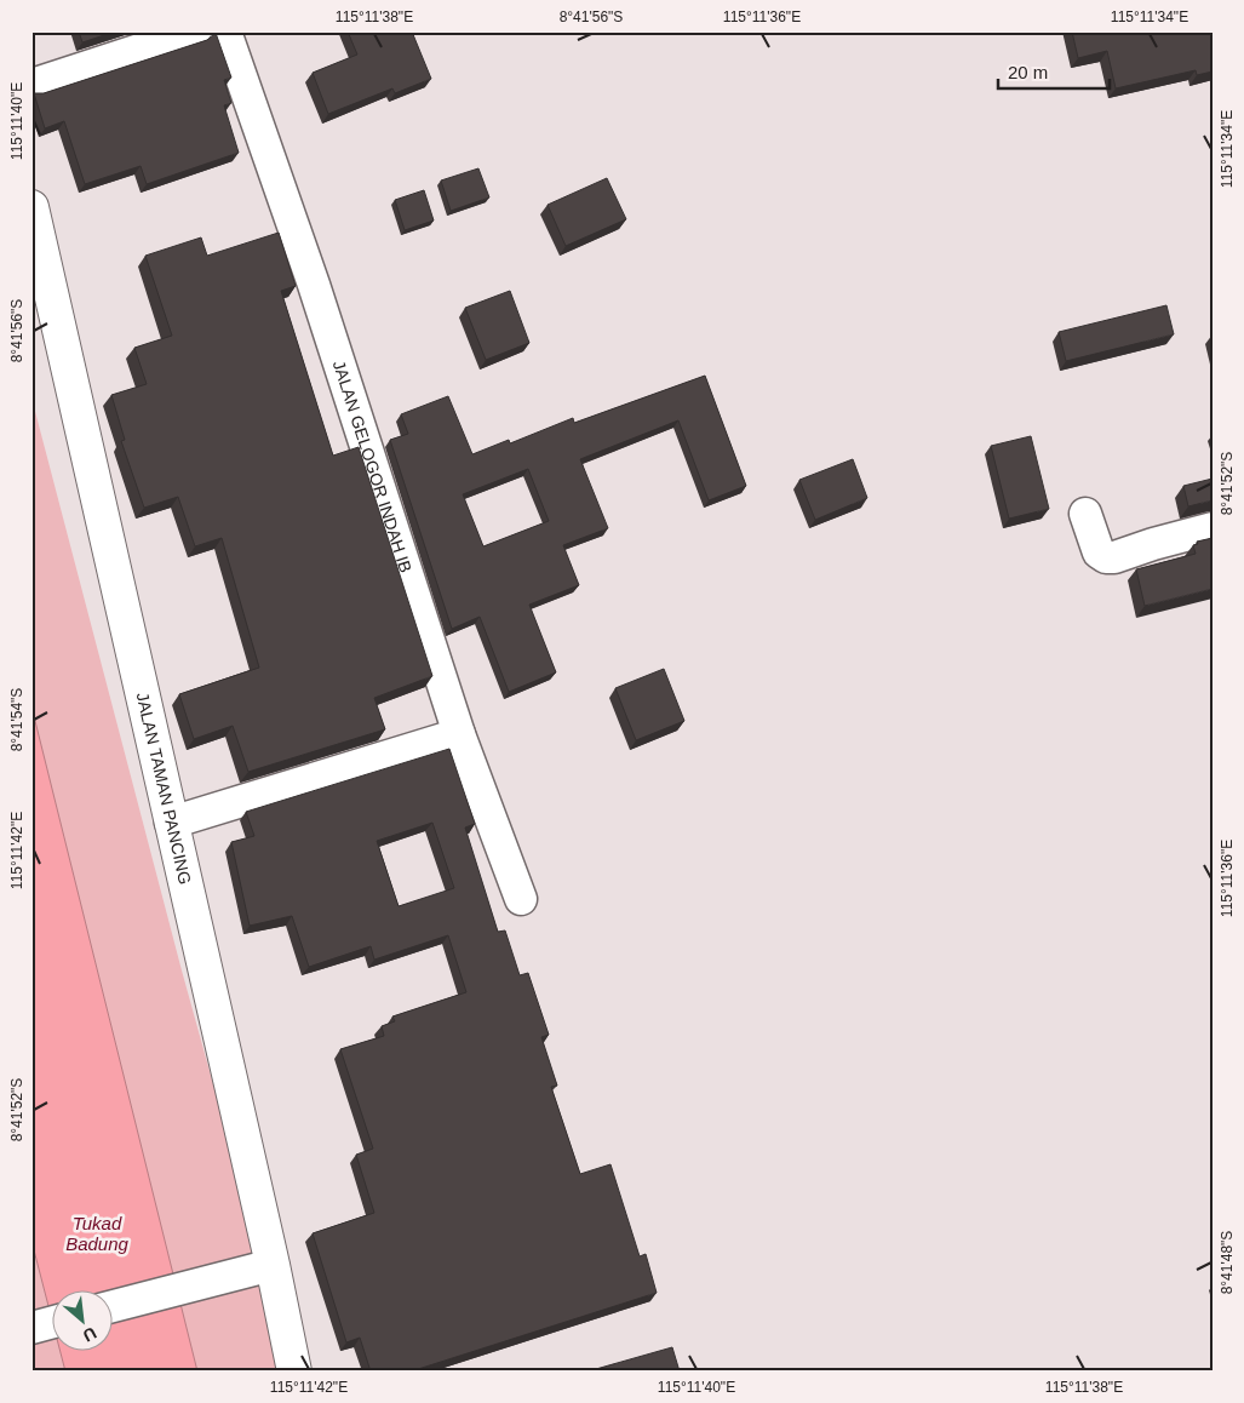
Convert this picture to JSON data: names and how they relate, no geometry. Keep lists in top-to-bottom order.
{
  "streets": {
    "street": ["JALAN GELOGOR INDAH IB", "JALAN TAMAN PANCING"]
  },
  "water": ["Tukad Badung"],
  "scale_bar": "20 m",
  "north": "bottom right",
  "coordinates": [
    "115°11'38\"E",
    "8°41'56\"S",
    "115°11'36\"E",
    "115°11'34\"E",
    "115°11'40\"E",
    "8°41'52\"S",
    "8°41'54\"S",
    "115°11'42\"E",
    "8°41'48\"S"
  ]
}
